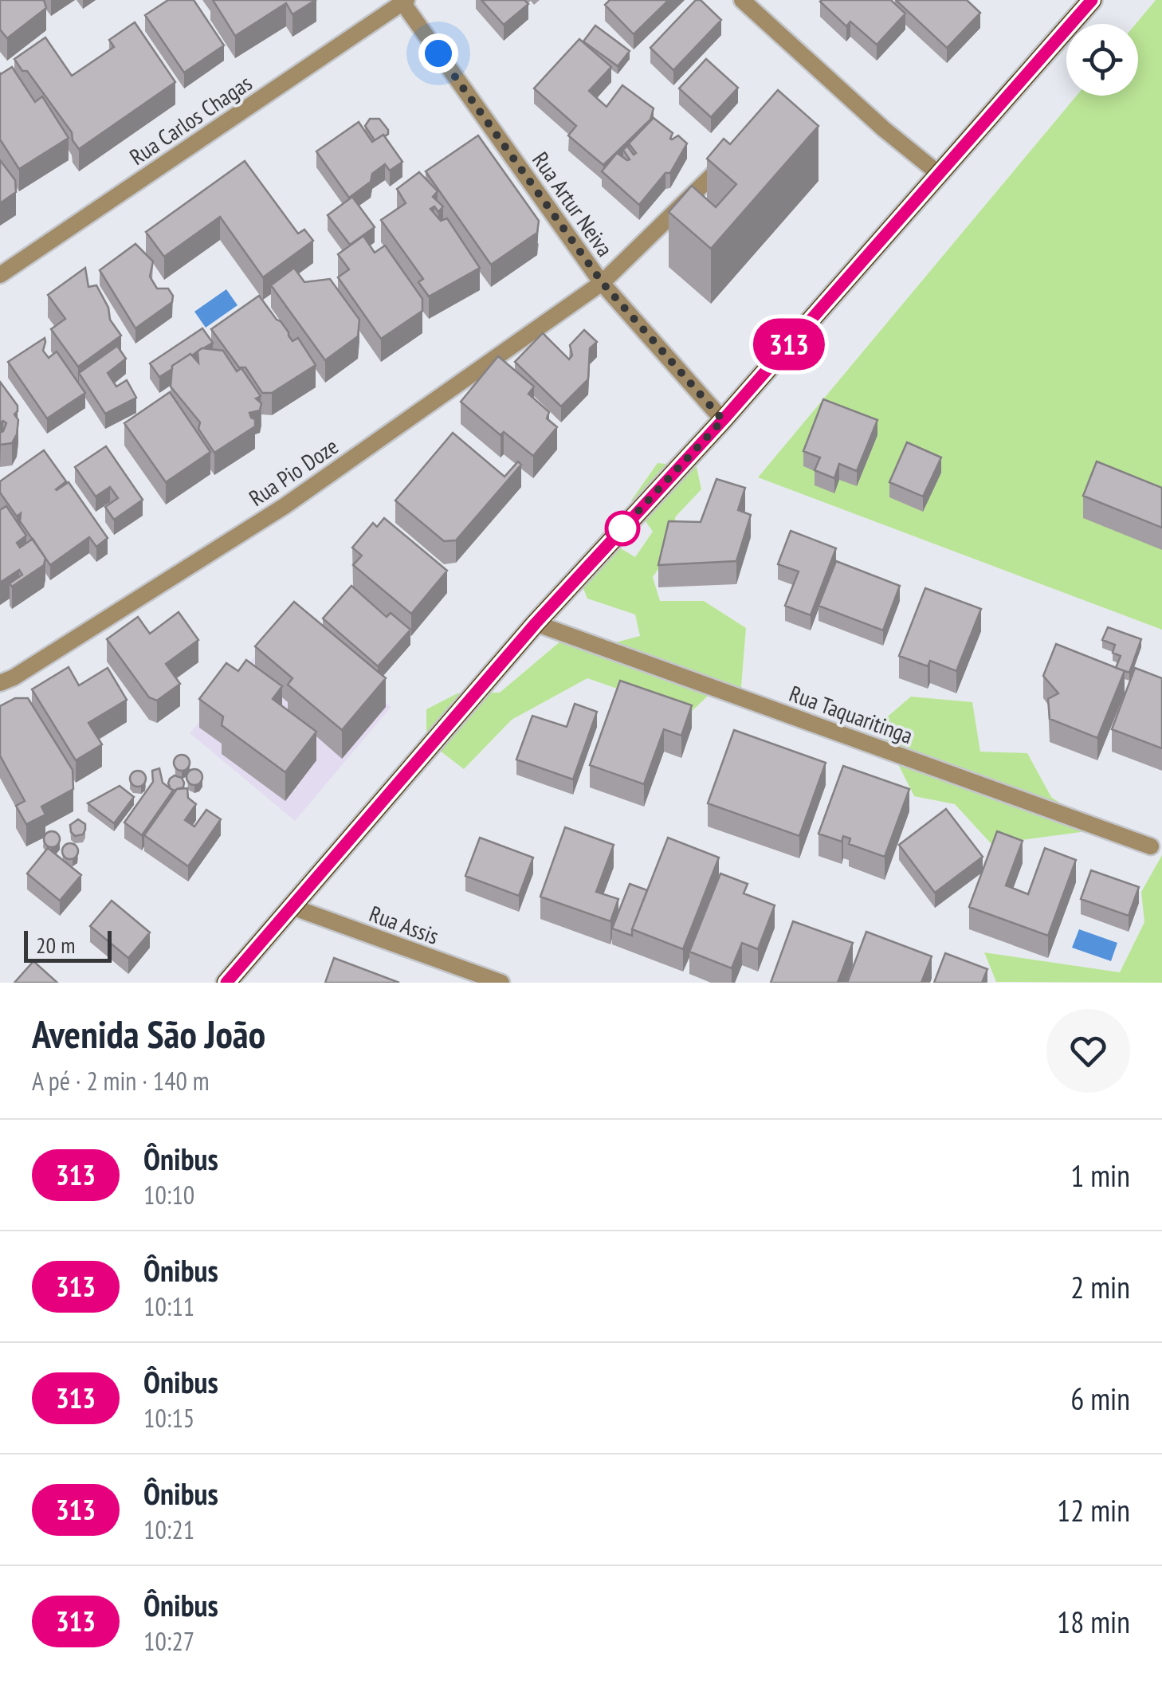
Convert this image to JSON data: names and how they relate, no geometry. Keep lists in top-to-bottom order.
{
  "streets": {
    "street": [
      "Rua Carlos Chagas",
      "Rua Artur Neiva",
      "Rua Pio Doze",
      "Rua Taquaritinga",
      "Rua Assis"
    ]
  },
  "crossings": [
    ["Rua Carlos Chagas", "Rua Artur Neiva"],
    ["Rua Artur Neiva", "Rua Pio Doze"]
  ],
  "lines": ["bus line 313"],
  "scale_bar": "20 m",
  "page": {
    "on_map": "313",
    "scale": "20 m",
    "heading": ["Avenida São João", "A pé · 2 min · 140 m"],
    "list": [
      {
        "mark": "313",
        "name": "Ônibus",
        "note": "10:10",
        "value": "1 min"
      },
      {
        "mark": "313",
        "name": "Ônibus",
        "note": "10:11",
        "value": "2 min"
      },
      {
        "mark": "313",
        "name": "Ônibus",
        "note": "10:15",
        "value": "6 min"
      },
      {
        "mark": "313",
        "name": "Ônibus",
        "note": "10:21",
        "value": "12 min"
      },
      {
        "mark": "313",
        "name": "Ônibus",
        "note": "10:27",
        "value": "18 min"
      }
    ]
  }
}
